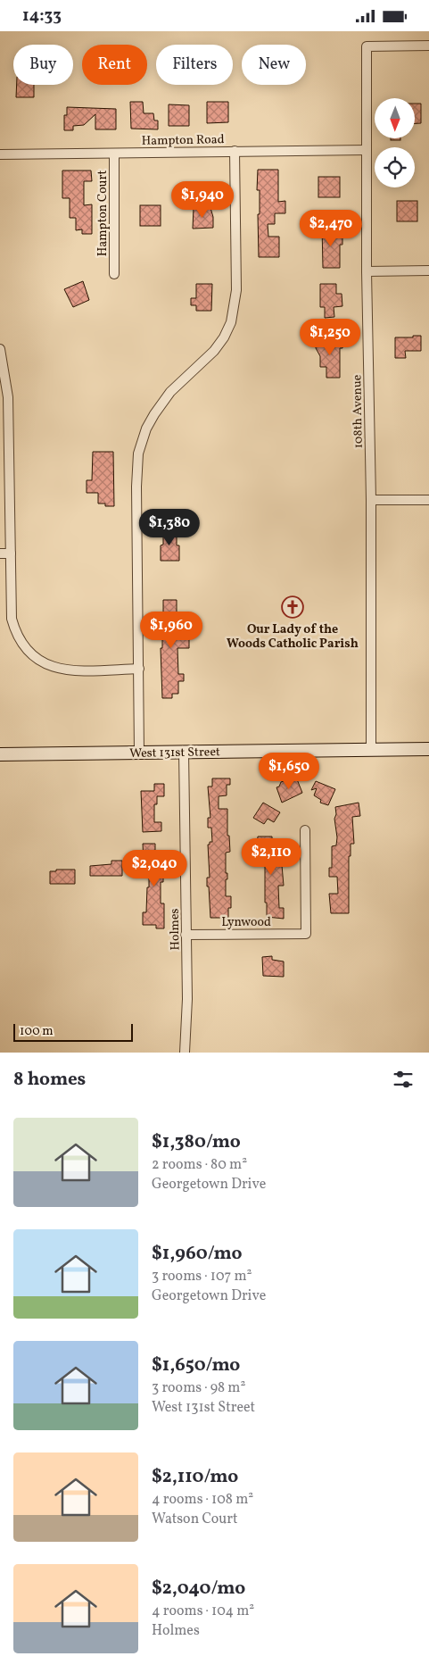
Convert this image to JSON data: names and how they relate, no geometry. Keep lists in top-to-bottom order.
{
  "streets": {
    "street": [
      "Hampton Road",
      "Hampton Court",
      "108th Avenue",
      "West 131st Street",
      "Lynwood",
      "Holmes"
    ]
  },
  "crossings": [
    ["Hampton Road", "Hampton Court"],
    ["Hampton Road", "108th Avenue"],
    ["108th Avenue", "West 131st Street"],
    ["West 131st Street", "Holmes"],
    ["Lynwood", "Holmes"]
  ],
  "places": {
    "church": ["Our Lady of the Woods Catholic Parish"]
  },
  "scale_bar": "100 m",
  "north": "bottom",
  "page": {
    "status": "14:33",
    "chip": [
      "Buy",
      "Rent",
      "Filters",
      "New"
    ],
    "price": [
      "$1,940",
      "$2,470",
      "$1,250",
      "$1,380",
      "$1,960",
      "$1,650",
      "$2,110",
      "$2,040"
    ],
    "scale": "100 m",
    "heading": "8 homes",
    "list": [
      {
        "name": "$1,380/mo",
        "note": "2 rooms · 80 m² · Georgetown Drive"
      },
      {
        "name": "$1,960/mo",
        "note": "3 rooms · 107 m² · Georgetown Drive"
      },
      {
        "name": "$1,650/mo",
        "note": "3 rooms · 98 m² · West 131st Street"
      },
      {
        "name": "$2,110/mo",
        "note": "4 rooms · 108 m² · Watson Court"
      },
      {
        "name": "$2,040/mo",
        "note": "4 rooms · 104 m² · Holmes"
      }
    ]
  }
}
